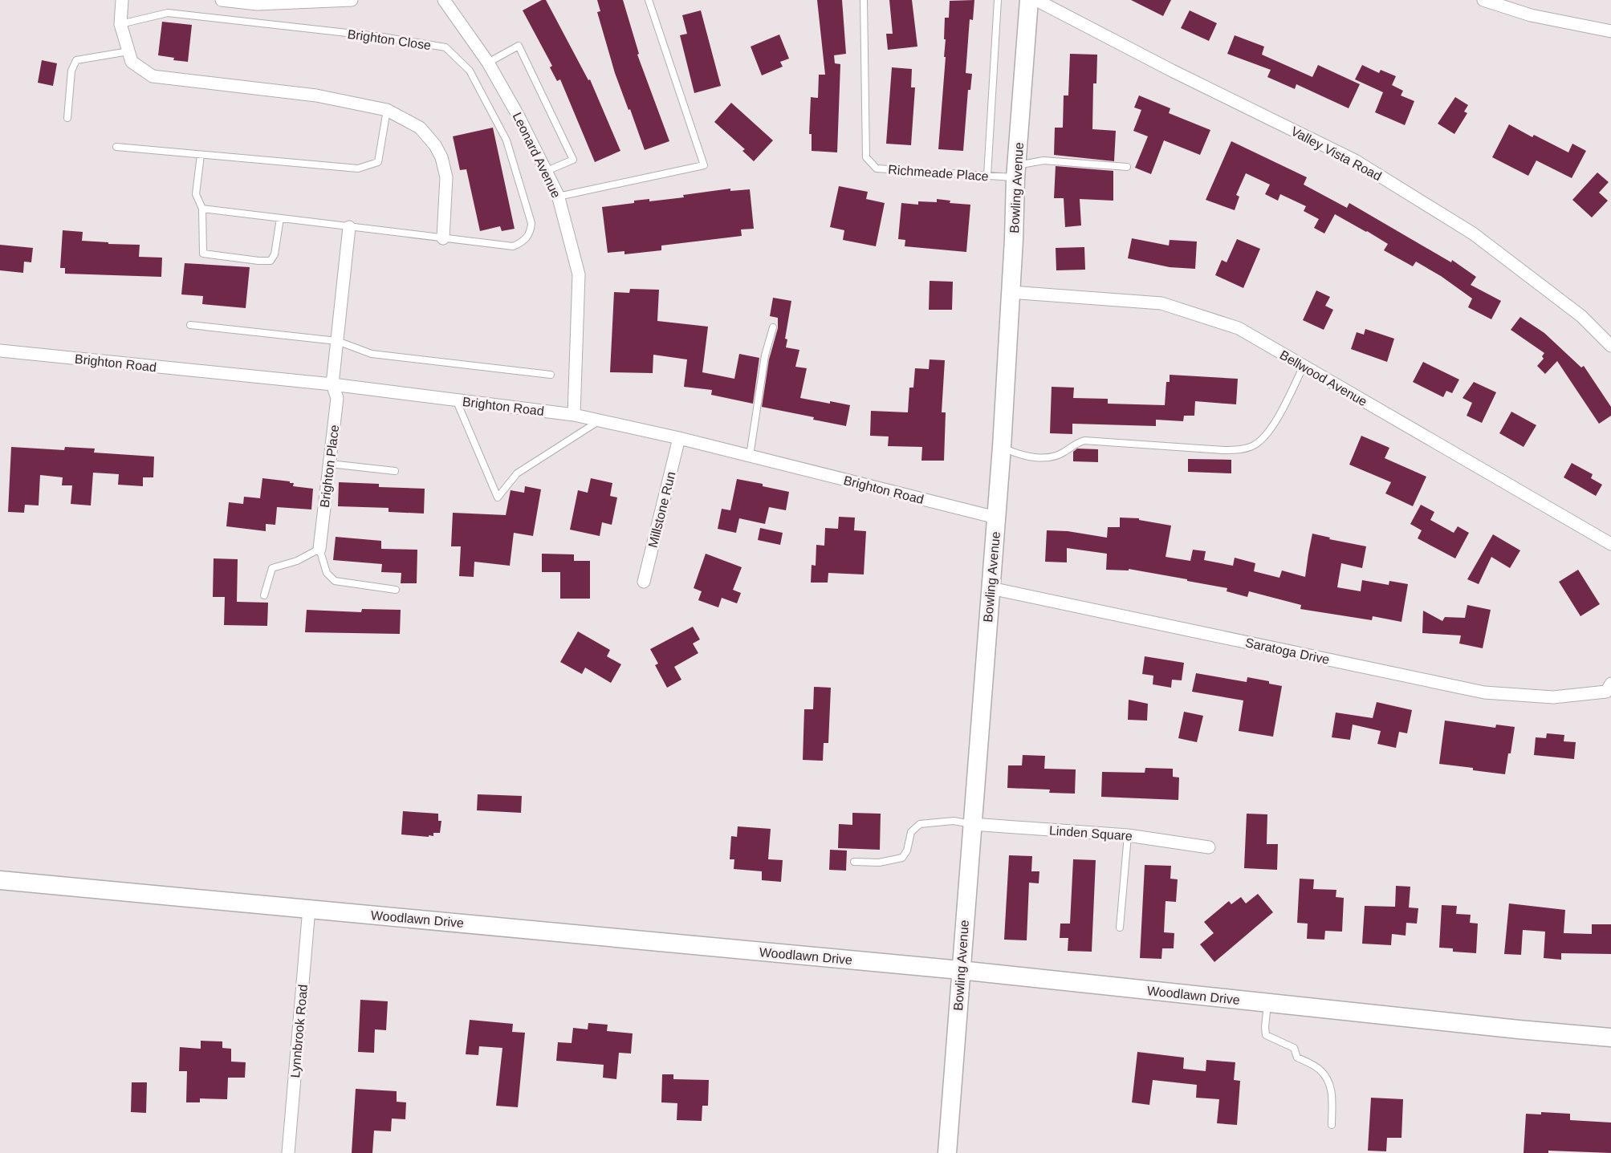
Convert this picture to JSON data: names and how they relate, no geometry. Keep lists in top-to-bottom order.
{
  "streets": {
    "main road": ["Bowling Avenue", "Woodlawn Drive"],
    "street": [
      "Valley Vista Road",
      "Leonard Avenue",
      "Brighton Road",
      "Bellwood Avenue",
      "Brighton Place",
      "Millstone Run",
      "Saratoga Drive",
      "Linden Square",
      "Lynnbrook Road"
    ],
    "lane": ["Brighton Close", "Richmeade Place"]
  },
  "crossings": [
    ["Brighton Close", "Brighton Place"],
    ["Leonard Avenue", "Brighton Road"],
    ["Richmeade Place", "Bowling Avenue"],
    ["Bowling Avenue", "Brighton Road"],
    ["Bowling Avenue", "Bellwood Avenue"],
    ["Bowling Avenue", "Saratoga Drive"],
    ["Bowling Avenue", "Linden Square"],
    ["Bowling Avenue", "Woodlawn Drive"],
    ["Brighton Road", "Brighton Place"],
    ["Brighton Road", "Millstone Run"],
    ["Woodlawn Drive", "Lynnbrook Road"]
  ]
}
